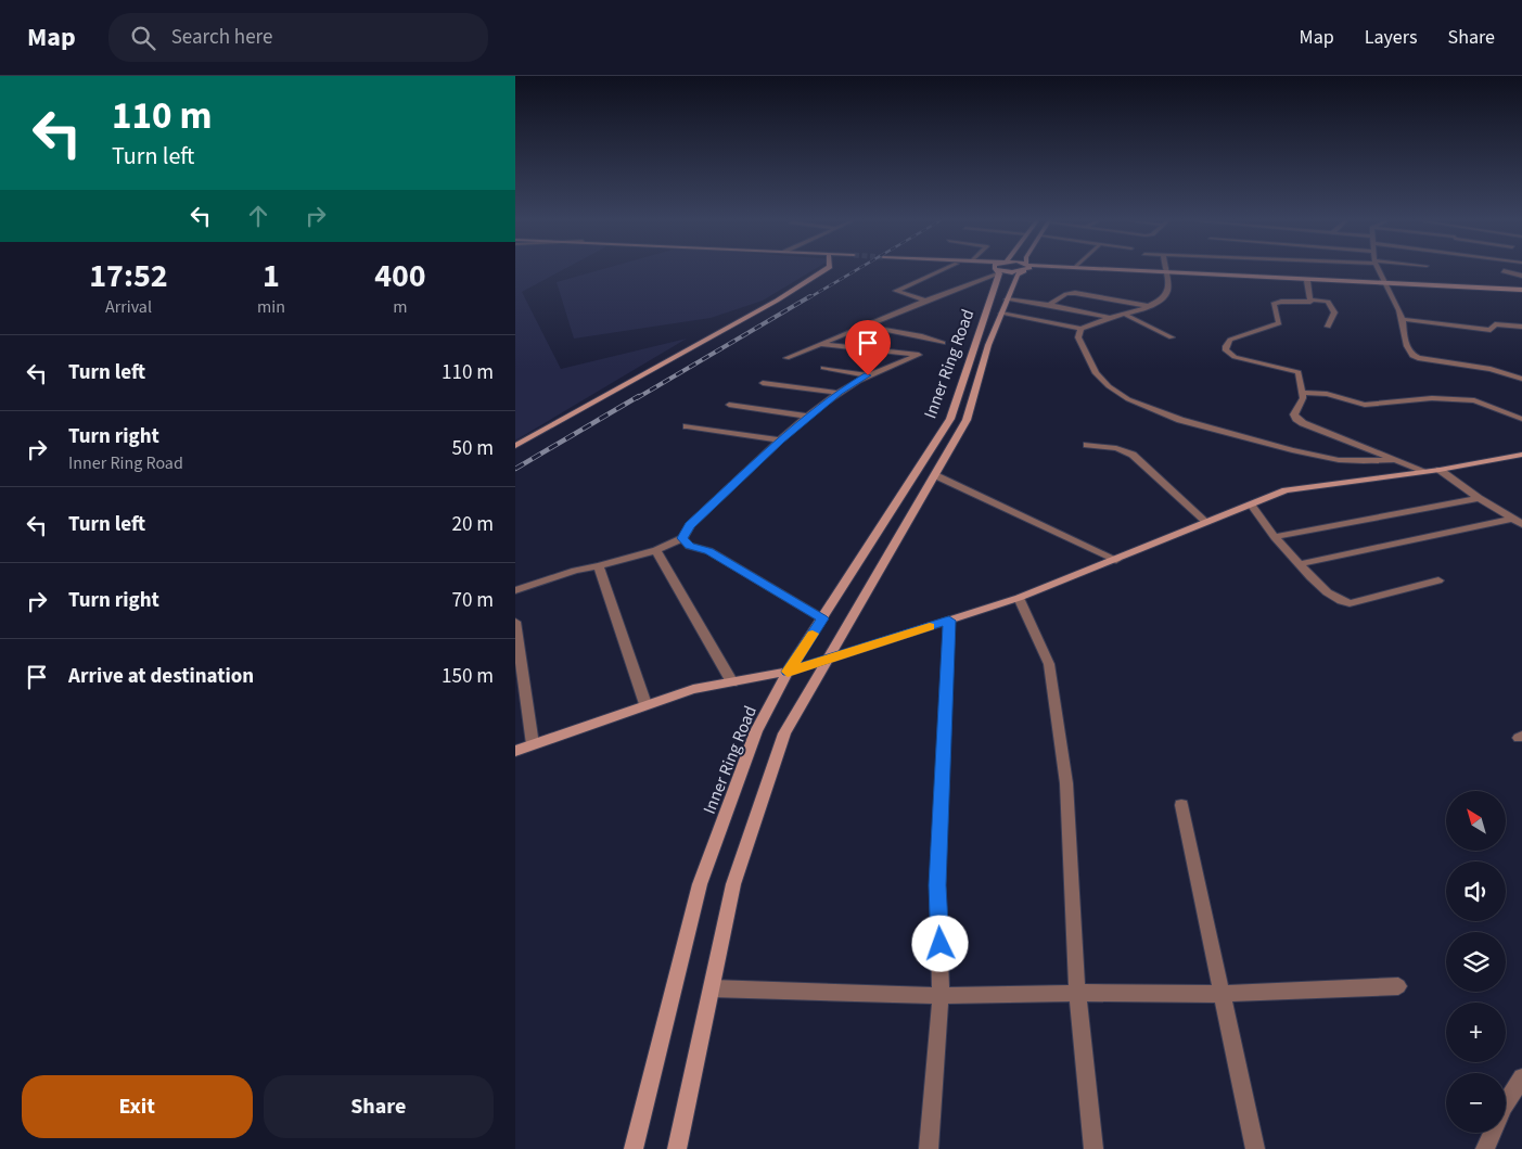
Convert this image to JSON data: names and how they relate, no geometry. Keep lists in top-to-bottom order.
{
  "streets": {
    "street": ["Inner Ring Road"]
  },
  "north": "top left",
  "page": {
    "header": "Map",
    "search": "Search here",
    "nav": ["Map", "Layers", "Share"],
    "turn": ["110 m", "Turn left"],
    "eta": [
      "17:52",
      "Arrival",
      "1",
      "min",
      "400",
      "m"
    ],
    "list": [
      {
        "name": "Turn left",
        "value": "110 m"
      },
      {
        "name": "Turn right",
        "note": "Inner Ring Road",
        "value": "50 m"
      },
      {
        "name": "Turn left",
        "value": "20 m"
      },
      {
        "name": "Turn right",
        "value": "70 m"
      },
      {
        "name": "Arrive at destination",
        "value": "150 m"
      }
    ],
    "map_buttons": ["+", "−"],
    "buttons": ["Exit", "Share"]
  }
}
